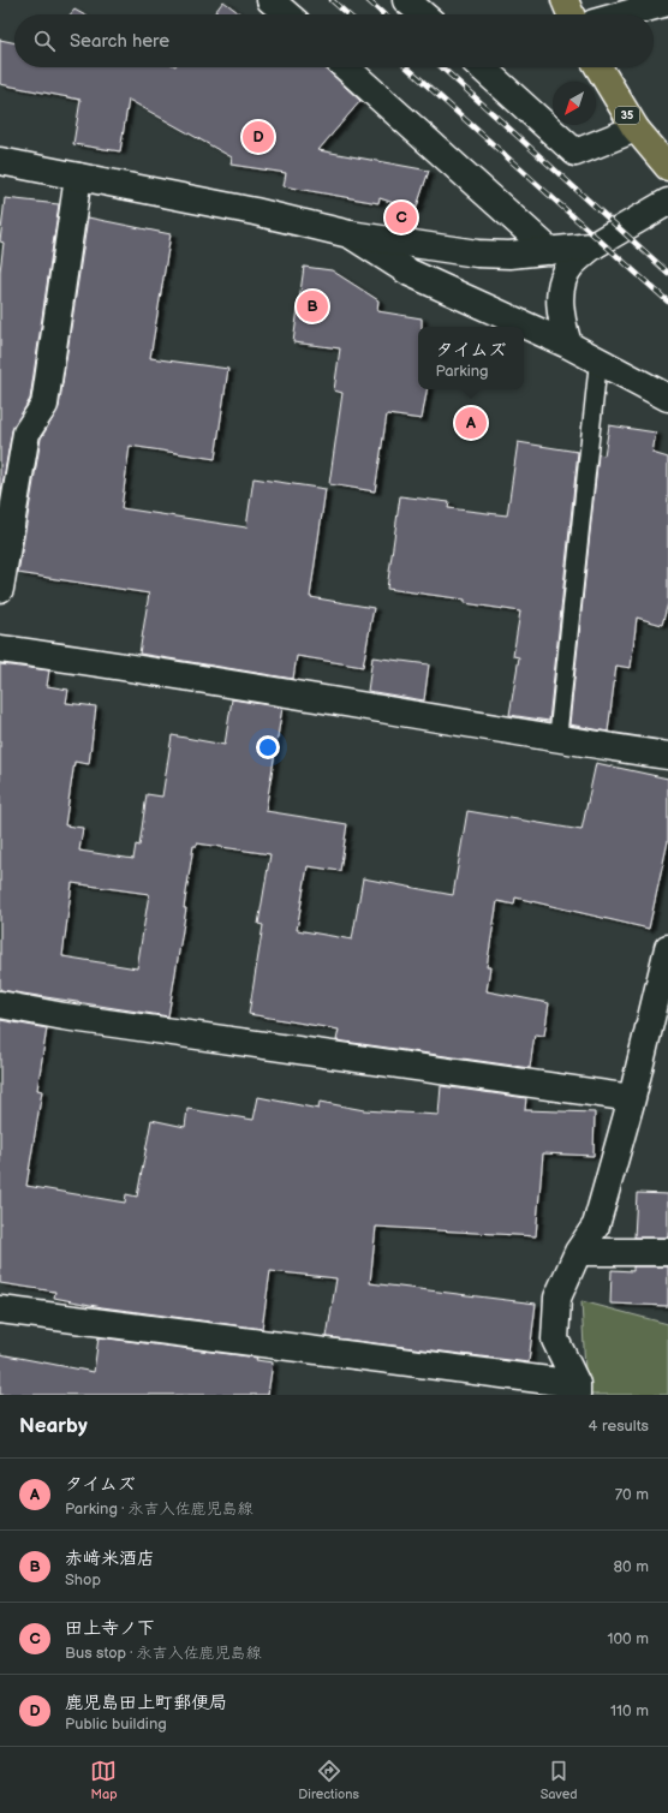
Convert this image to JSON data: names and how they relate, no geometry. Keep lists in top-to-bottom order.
{
  "streets": {
    "main road": ["35"]
  },
  "north": "bottom left",
  "page": {
    "search": "Search here",
    "pins": [
      "D",
      "C",
      "B",
      "A"
    ],
    "popup": ["タイムズ", "Parking"],
    "heading": ["Nearby", "4 results"],
    "list": [
      {
        "mark": "A",
        "name": "タイムズ",
        "note": "Parking · 永吉入佐鹿児島線",
        "value": "70 m"
      },
      {
        "mark": "B",
        "name": "赤﨑米酒店",
        "note": "Shop",
        "value": "80 m"
      },
      {
        "mark": "C",
        "name": "田上寺ノ下",
        "note": "Bus stop · 永吉入佐鹿児島線",
        "value": "100 m"
      },
      {
        "mark": "D",
        "name": "鹿児島田上町郵便局",
        "note": "Public building",
        "value": "110 m"
      }
    ],
    "nav": ["Map", "Directions", "Saved"]
  }
}
